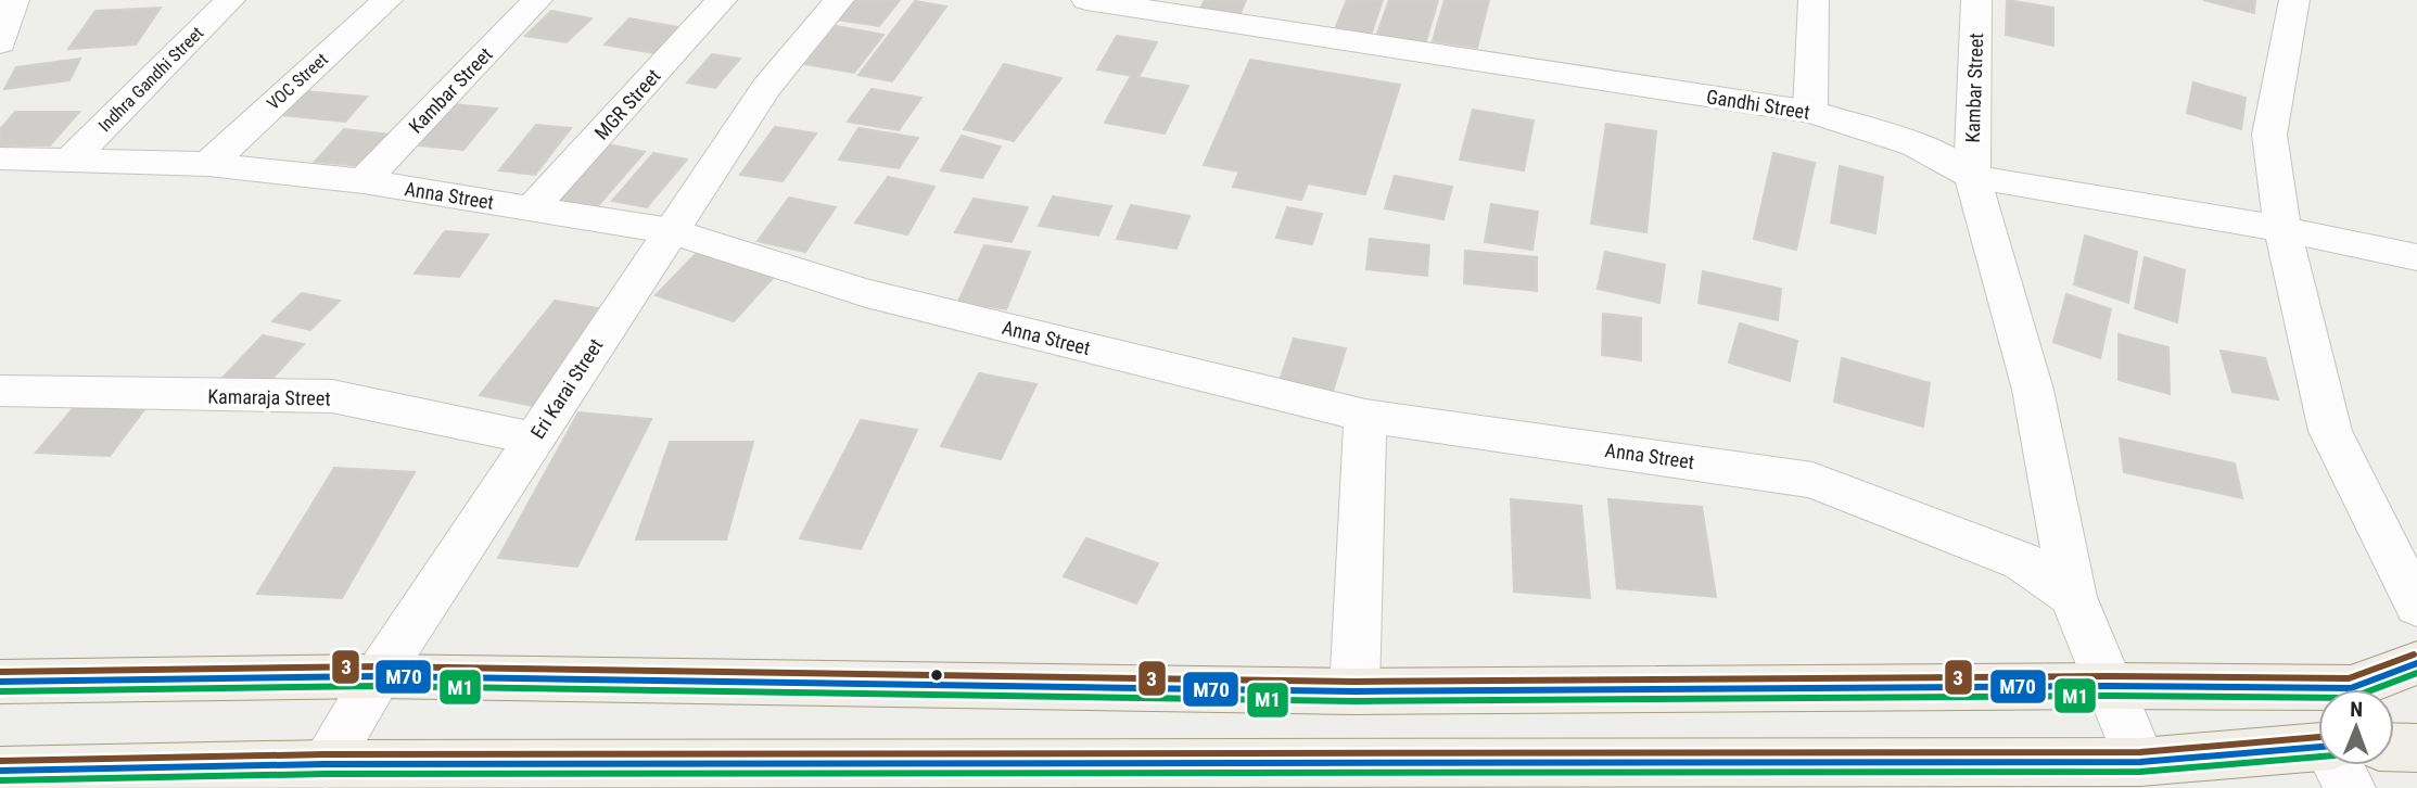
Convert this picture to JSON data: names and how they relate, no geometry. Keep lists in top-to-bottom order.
{
  "streets": {
    "street": [
      "Indhra Gandhi Street",
      "VOC Street",
      "Kambar Street",
      "MGR Street",
      "Gandhi Street",
      "Anna Street",
      "Eri Karai Street",
      "Kamaraja Street"
    ]
  },
  "crossings": [
    ["Indhra Gandhi Street", "Anna Street"],
    ["VOC Street", "Anna Street"],
    ["Kambar Street", "Gandhi Street"],
    ["Kambar Street", "Anna Street"],
    ["MGR Street", "Anna Street"],
    ["Anna Street", "Eri Karai Street"],
    ["Eri Karai Street", "Kamaraja Street"]
  ],
  "lines": ["transit line 3", "transit line M70", "transit line M1"],
  "north": "top"
}
